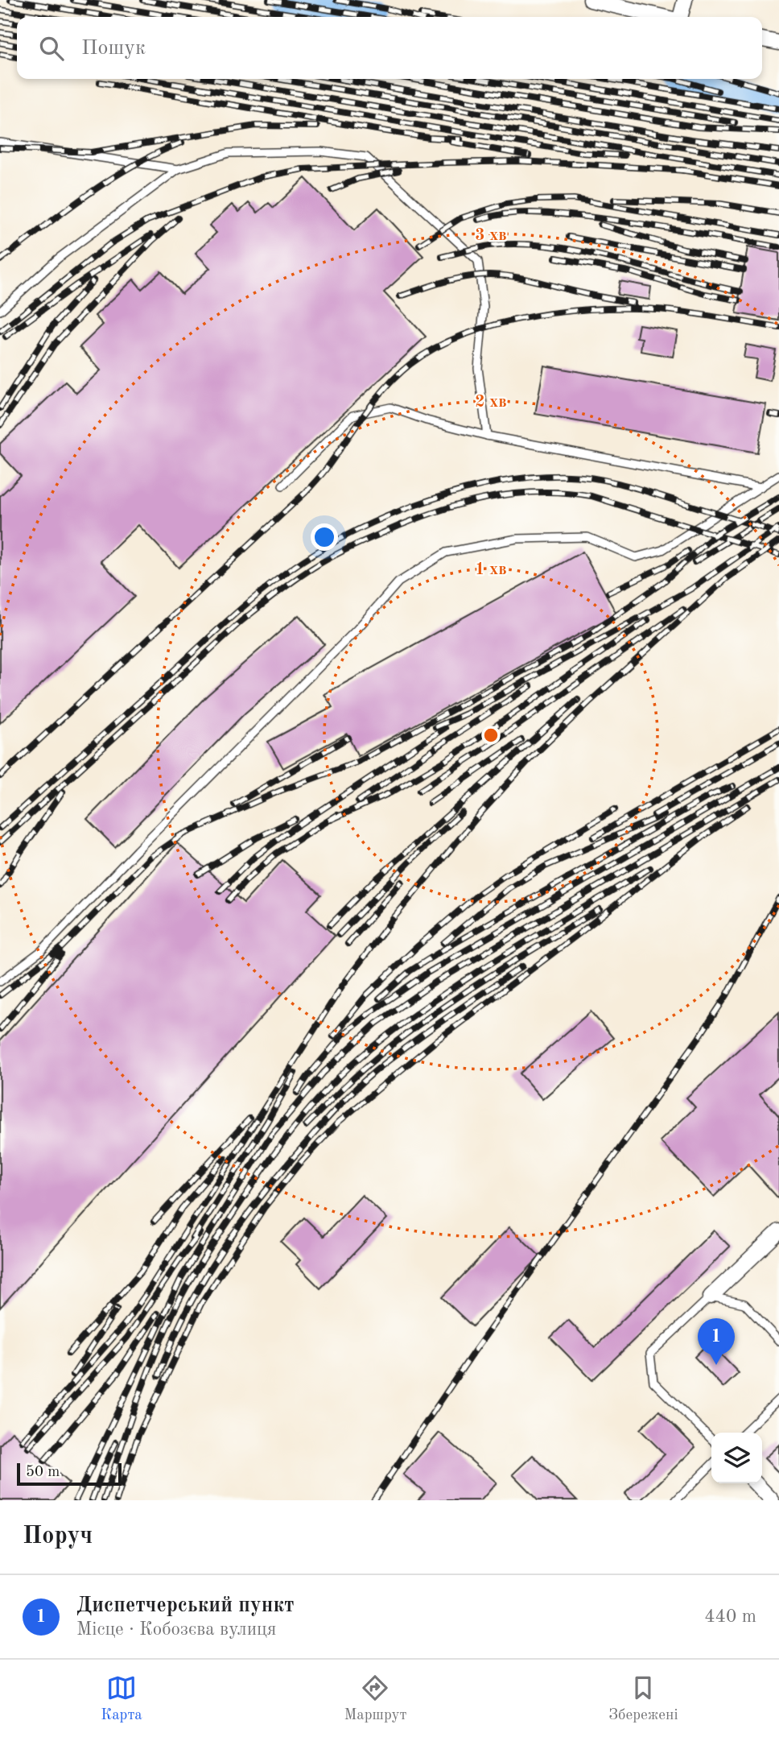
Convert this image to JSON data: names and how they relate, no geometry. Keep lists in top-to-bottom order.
{
  "scale_bar": "50 m",
  "page": {
    "search": "Пошук",
    "pins": "1",
    "scale": "50 m",
    "heading": "Поруч",
    "list": [
      {
        "mark": "1",
        "name": "Диспетчерський пункт",
        "note": "Місце · Кобозєва вулиця",
        "value": "440 m"
      }
    ],
    "nav": ["Карта", "Маршрут", "Збережені"]
  },
  "rings": ["3 хв", "2 хв", "1 хв"]
}
